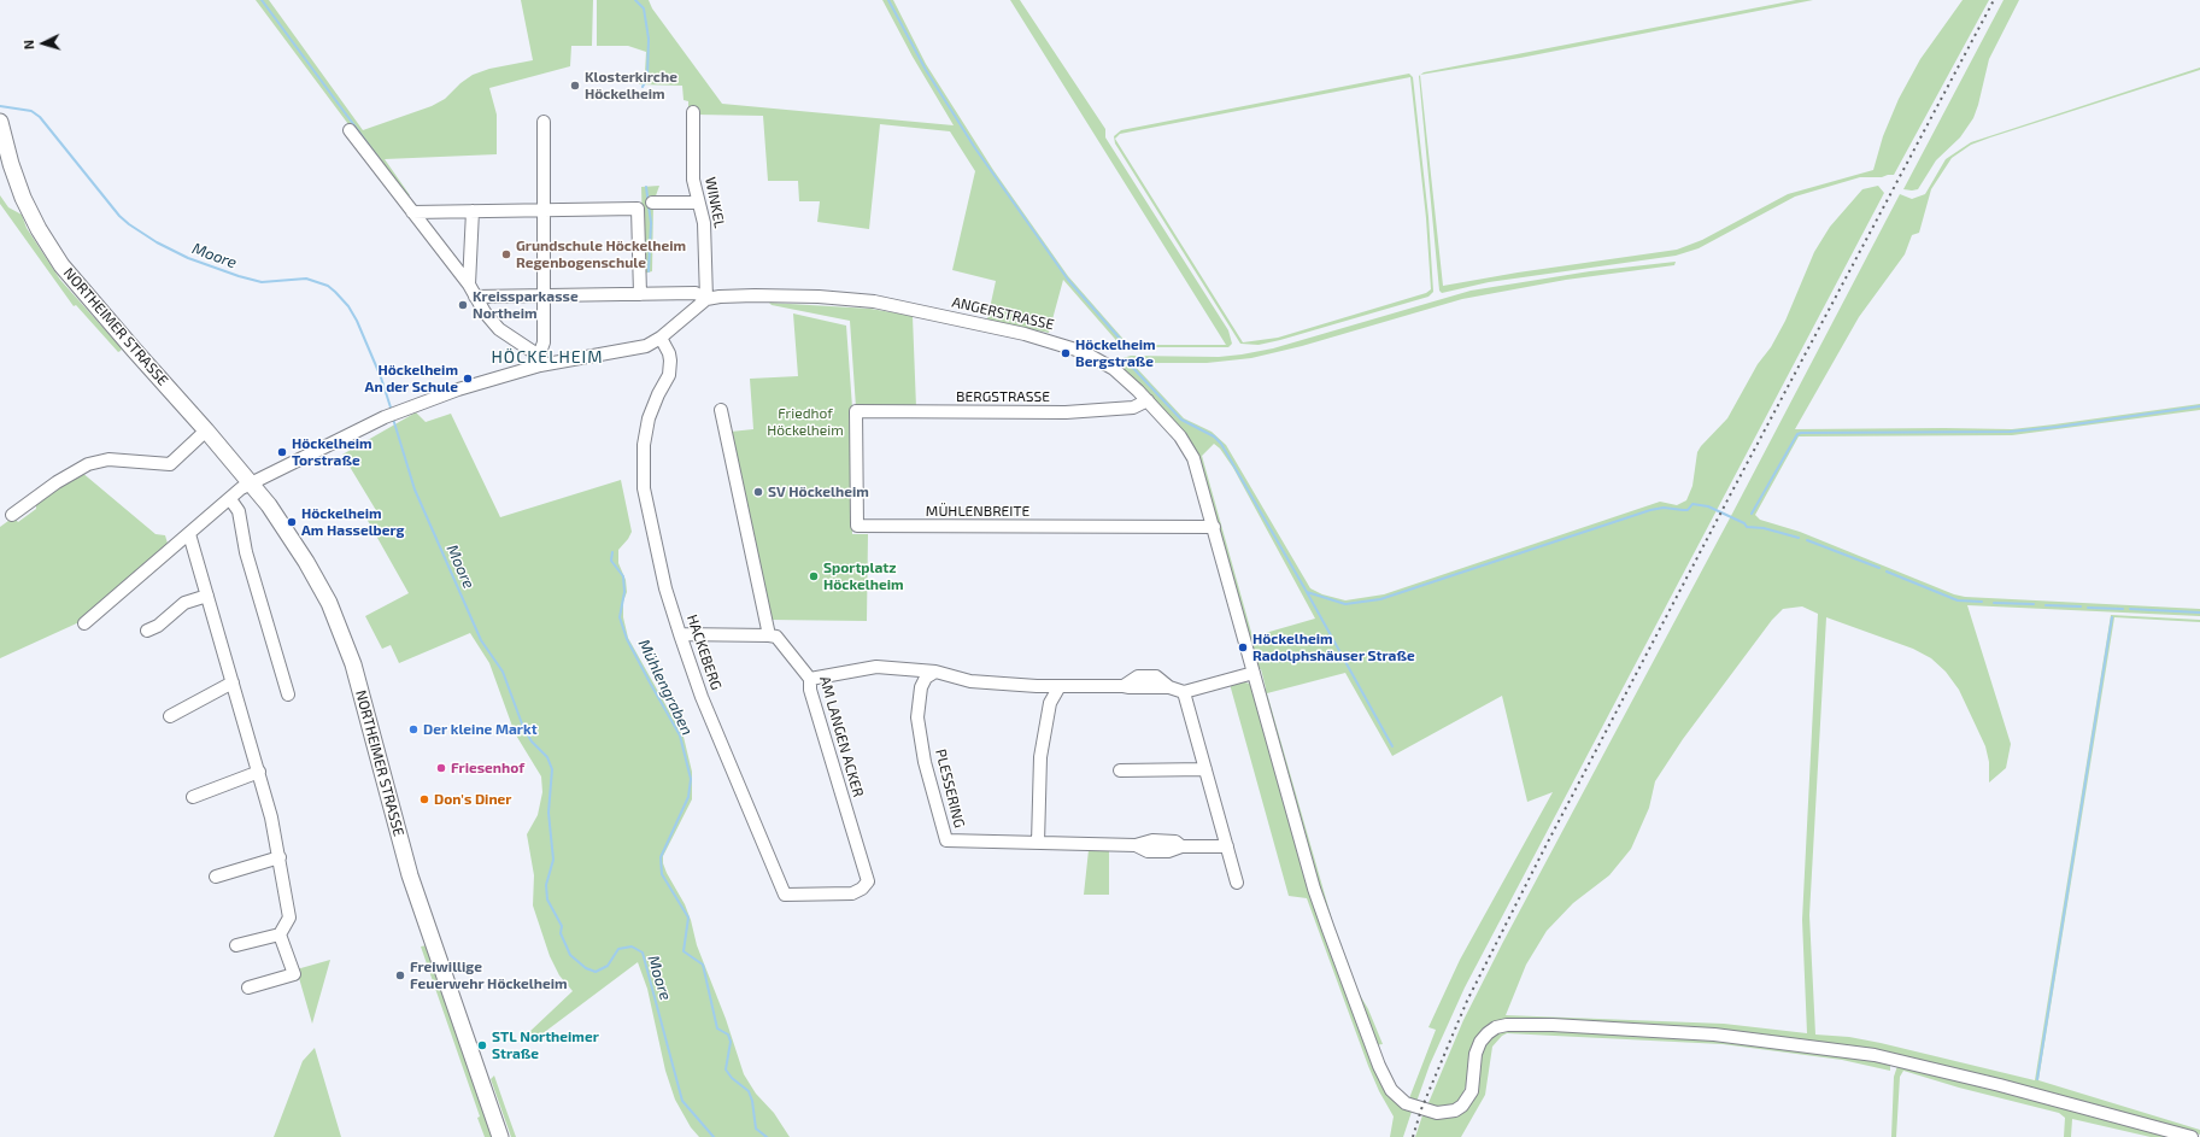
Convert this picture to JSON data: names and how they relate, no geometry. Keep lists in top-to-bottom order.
{
  "streets": {
    "main road": ["NORTHEIMER STRASSE"],
    "street": [
      "WINKEL",
      "ANGERSTRASSE",
      "BERGSTRASSE",
      "MÜHLENBREITE",
      "HACKEBERG",
      "AM LANGEN ACKER",
      "PLESSERING"
    ]
  },
  "crossings": [
    ["WINKEL", "ANGERSTRASSE"],
    ["ANGERSTRASSE", "BERGSTRASSE"],
    ["ANGERSTRASSE", "MÜHLENBREITE"],
    ["BERGSTRASSE", "MÜHLENBREITE"],
    ["HACKEBERG", "AM LANGEN ACKER"]
  ],
  "districts": ["HÖCKELHEIM"],
  "water": ["Moore", "Mühlengraben"],
  "parks": ["Friedhof Höckelheim"],
  "places": [
    "Klosterkirche Höckelheim",
    "Grundschule Höckelheim Regenbogenschule",
    "Kreissparkasse Northeim",
    "Höckelheim Bergstraße",
    "Höckelheim An der Schule",
    "Höckelheim Torstraße",
    "SV Höckelheim",
    "Höckelheim Am Hasselberg",
    "Sportplatz Höckelheim",
    "Höckelheim Radolphshäuser Straße",
    "Der kleine Markt",
    "Friesenhof",
    "Don's Diner",
    "Freiwillige Feuerwehr Höckelheim",
    "STL Northeimer Straße"
  ],
  "north": "left"
}
